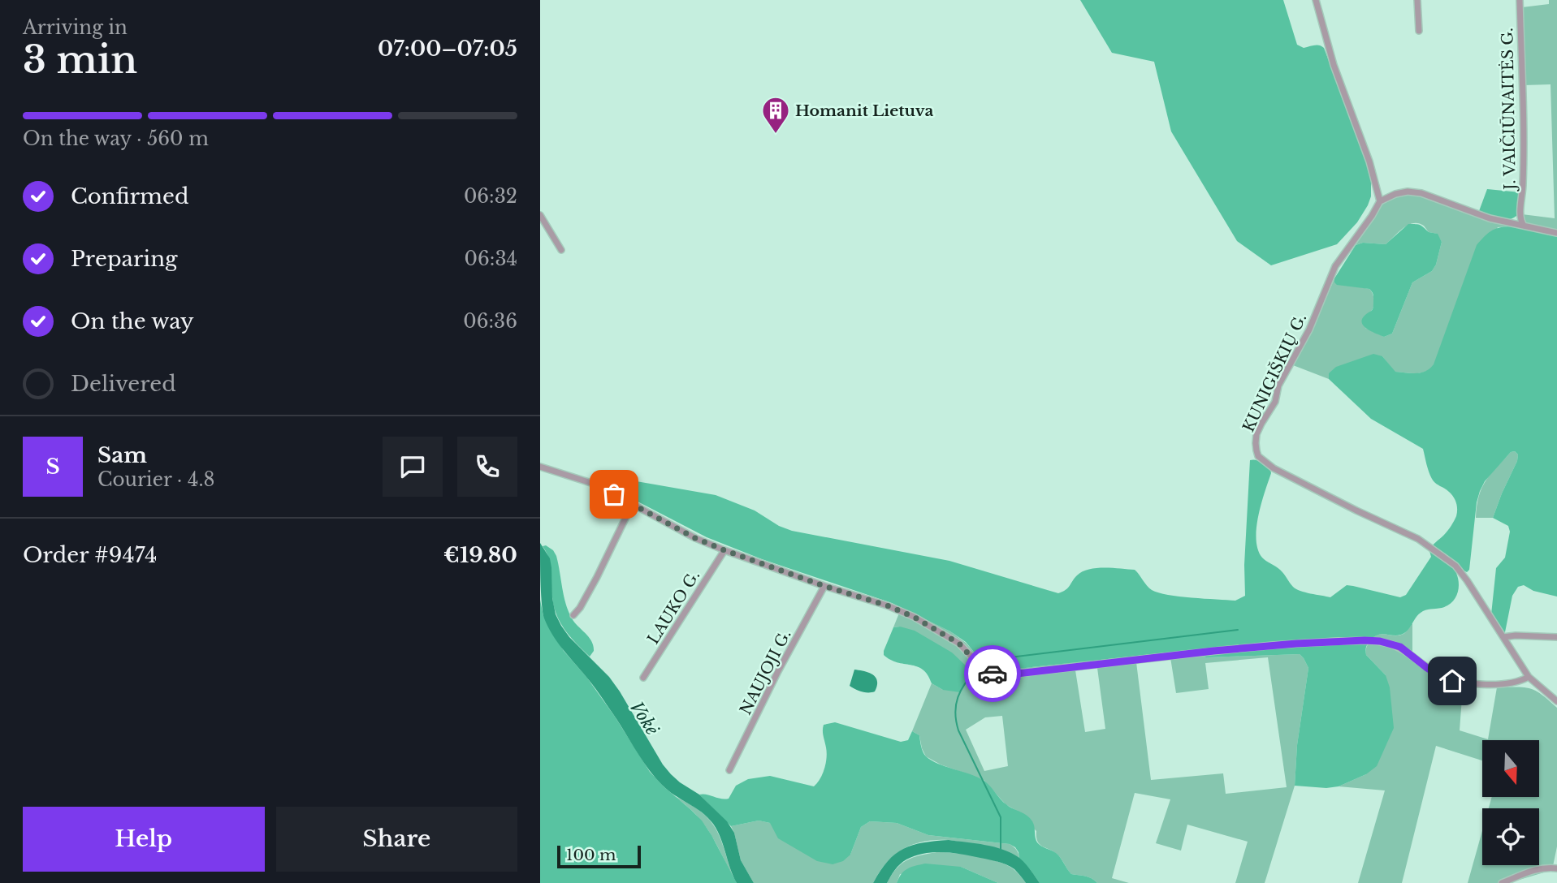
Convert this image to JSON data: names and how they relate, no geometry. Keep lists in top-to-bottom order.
{
  "streets": {
    "street": [
      "J. VAIČIŪNAITĖS G.",
      "KUNIGIŠKIŲ G.",
      "LAUKO G.",
      "NAUJOJI G."
    ]
  },
  "water": ["Vokė"],
  "places": {
    "building": ["Homanit Lietuva"]
  },
  "scale_bar": "100 m",
  "north": "bottom",
  "page": {
    "heading": ["3 min", "Arriving in", "07:00–07:05"],
    "panel": [
      "Sam",
      "Courier · 4.8",
      "Order #9474",
      "€19.80"
    ],
    "bar": "On the way · 560 m",
    "list": [
      ["Confirmed", "06:32"],
      ["Preparing", "06:34"],
      ["On the way", "06:36"],
      "Delivered"
    ],
    "round": "S",
    "buttons": ["Help", "Share"],
    "scale": "100 m"
  }
}
